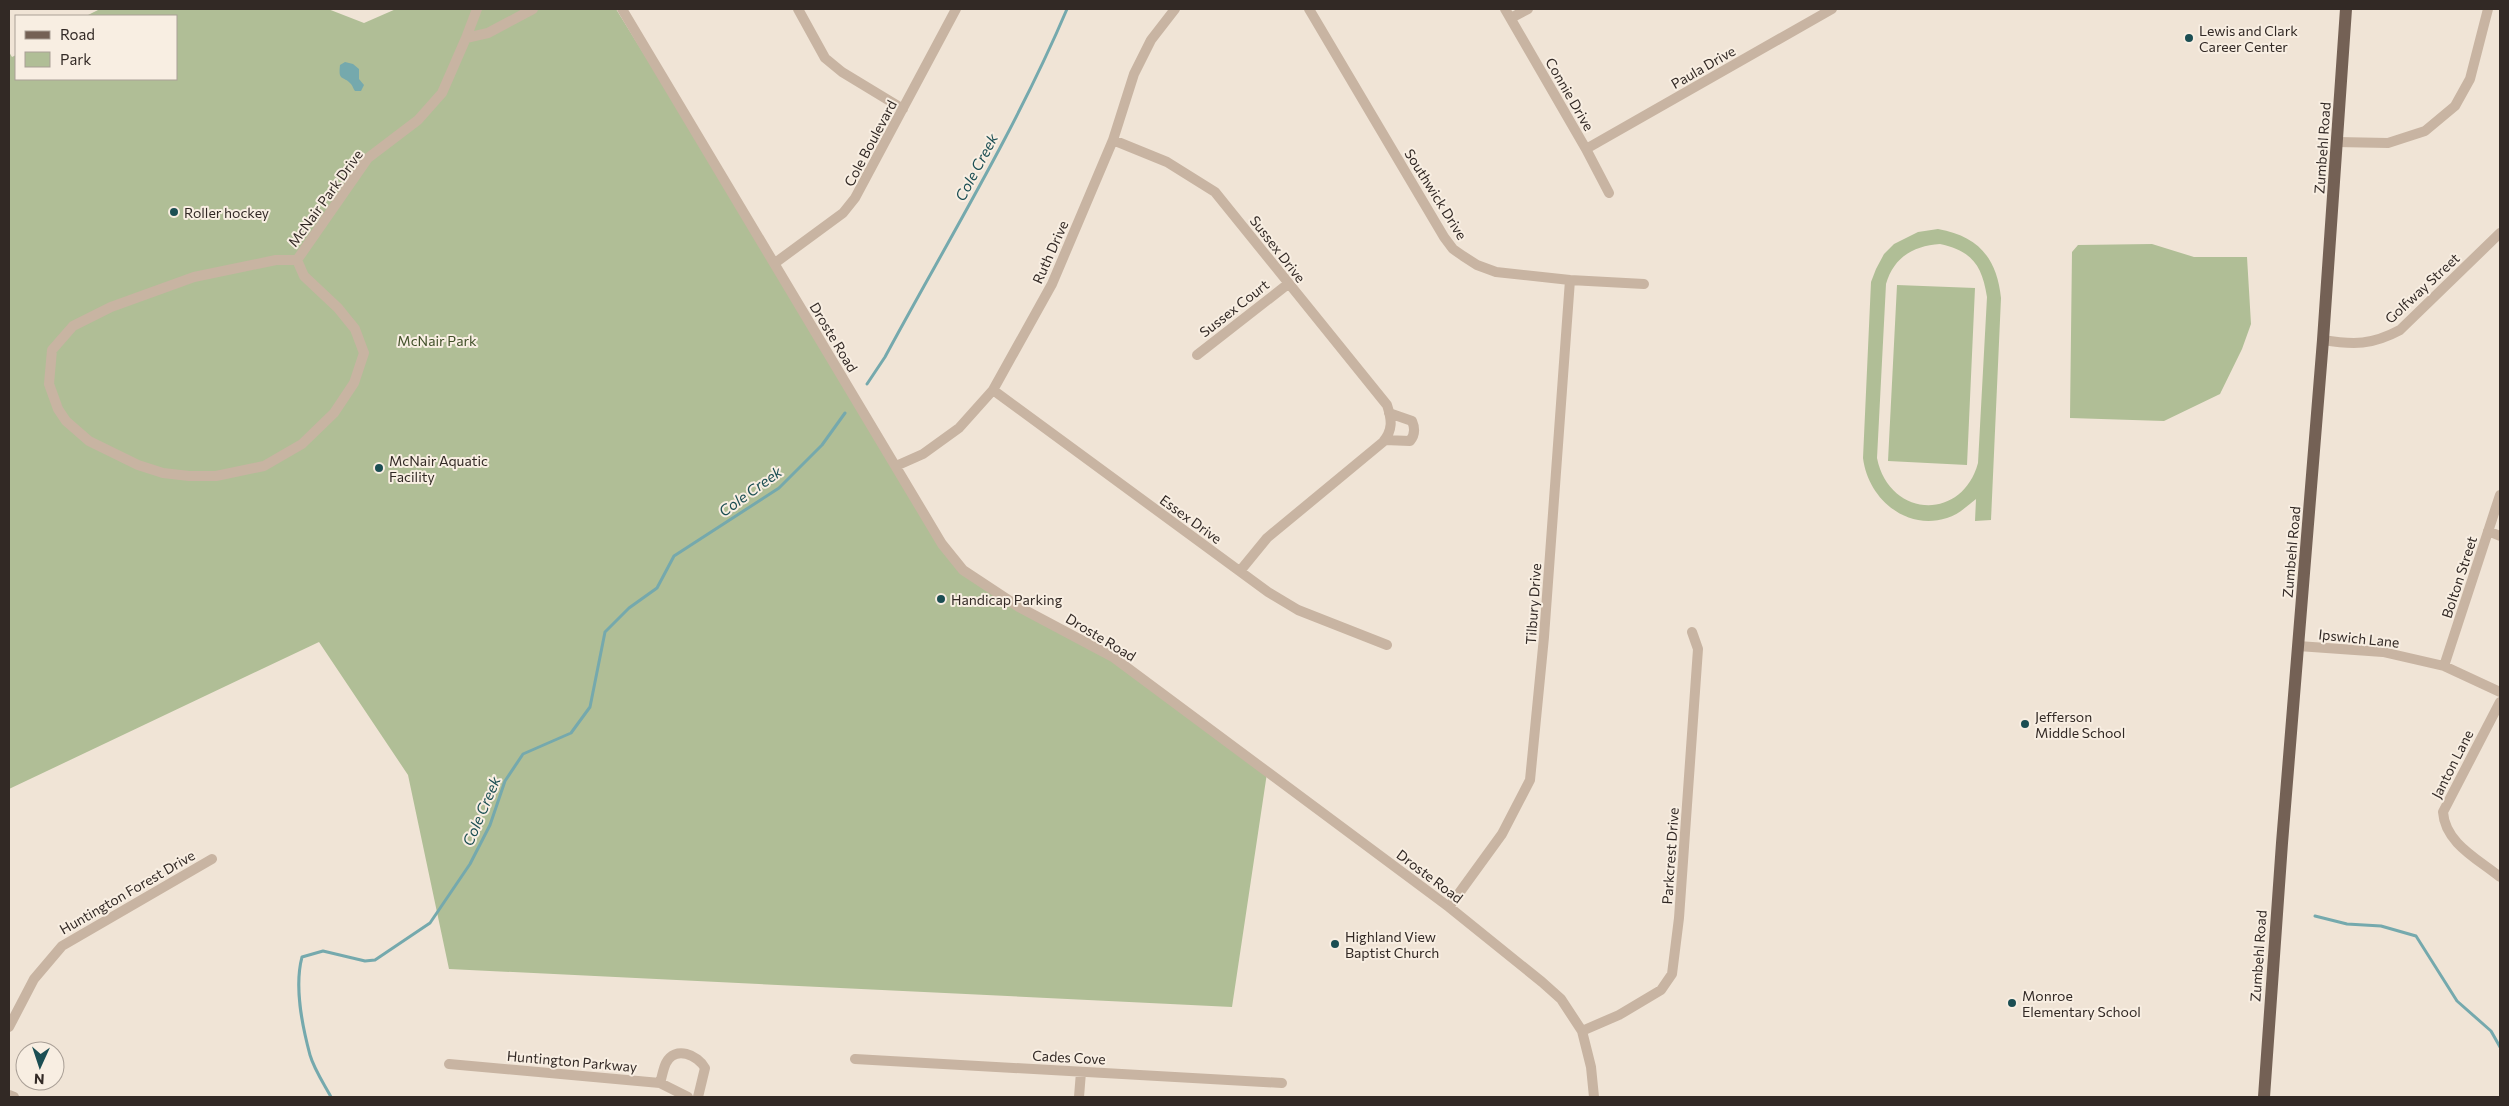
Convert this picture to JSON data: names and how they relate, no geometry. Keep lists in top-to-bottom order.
{
  "streets": {
    "main road": ["Zumbehl Road"],
    "street": [
      "Paula Drive",
      "Connie Drive",
      "Cole Boulevard",
      "Southwick Drive",
      "McNair Park Drive",
      "Sussex Drive",
      "Ruth Drive",
      "Golfway Street",
      "Sussex Court",
      "Droste Road",
      "Essex Drive",
      "Bolton Street",
      "Tilbury Drive",
      "Ipswich Lane",
      "Janton Lane",
      "Parkcrest Drive",
      "Huntington Forest Drive",
      "Cades Cove",
      "Huntington Parkway"
    ]
  },
  "crossings": [
    ["Paula Drive", "Connie Drive"],
    ["Cole Boulevard", "Droste Road"],
    ["Zumbehl Road", "Golfway Street"],
    ["Zumbehl Road", "Ipswich Lane"],
    ["Southwick Drive", "Tilbury Drive"],
    ["Sussex Drive", "Ruth Drive"],
    ["Sussex Drive", "Sussex Court"],
    ["Ruth Drive", "Droste Road"],
    ["Ruth Drive", "Essex Drive"],
    ["Droste Road", "Tilbury Drive"],
    ["Droste Road", "Parkcrest Drive"],
    ["Bolton Street", "Ipswich Lane"]
  ],
  "water": ["Cole Creek"],
  "parks": ["McNair Park"],
  "places": [
    "Lewis and Clark Career Center",
    "Roller hockey",
    "McNair Aquatic Facility",
    "Handicap Parking",
    "Jefferson Middle School",
    "Highland View Baptist Church",
    "Monroe Elementary School"
  ],
  "legend": ["Road", "Park"],
  "north": "bottom"
}
